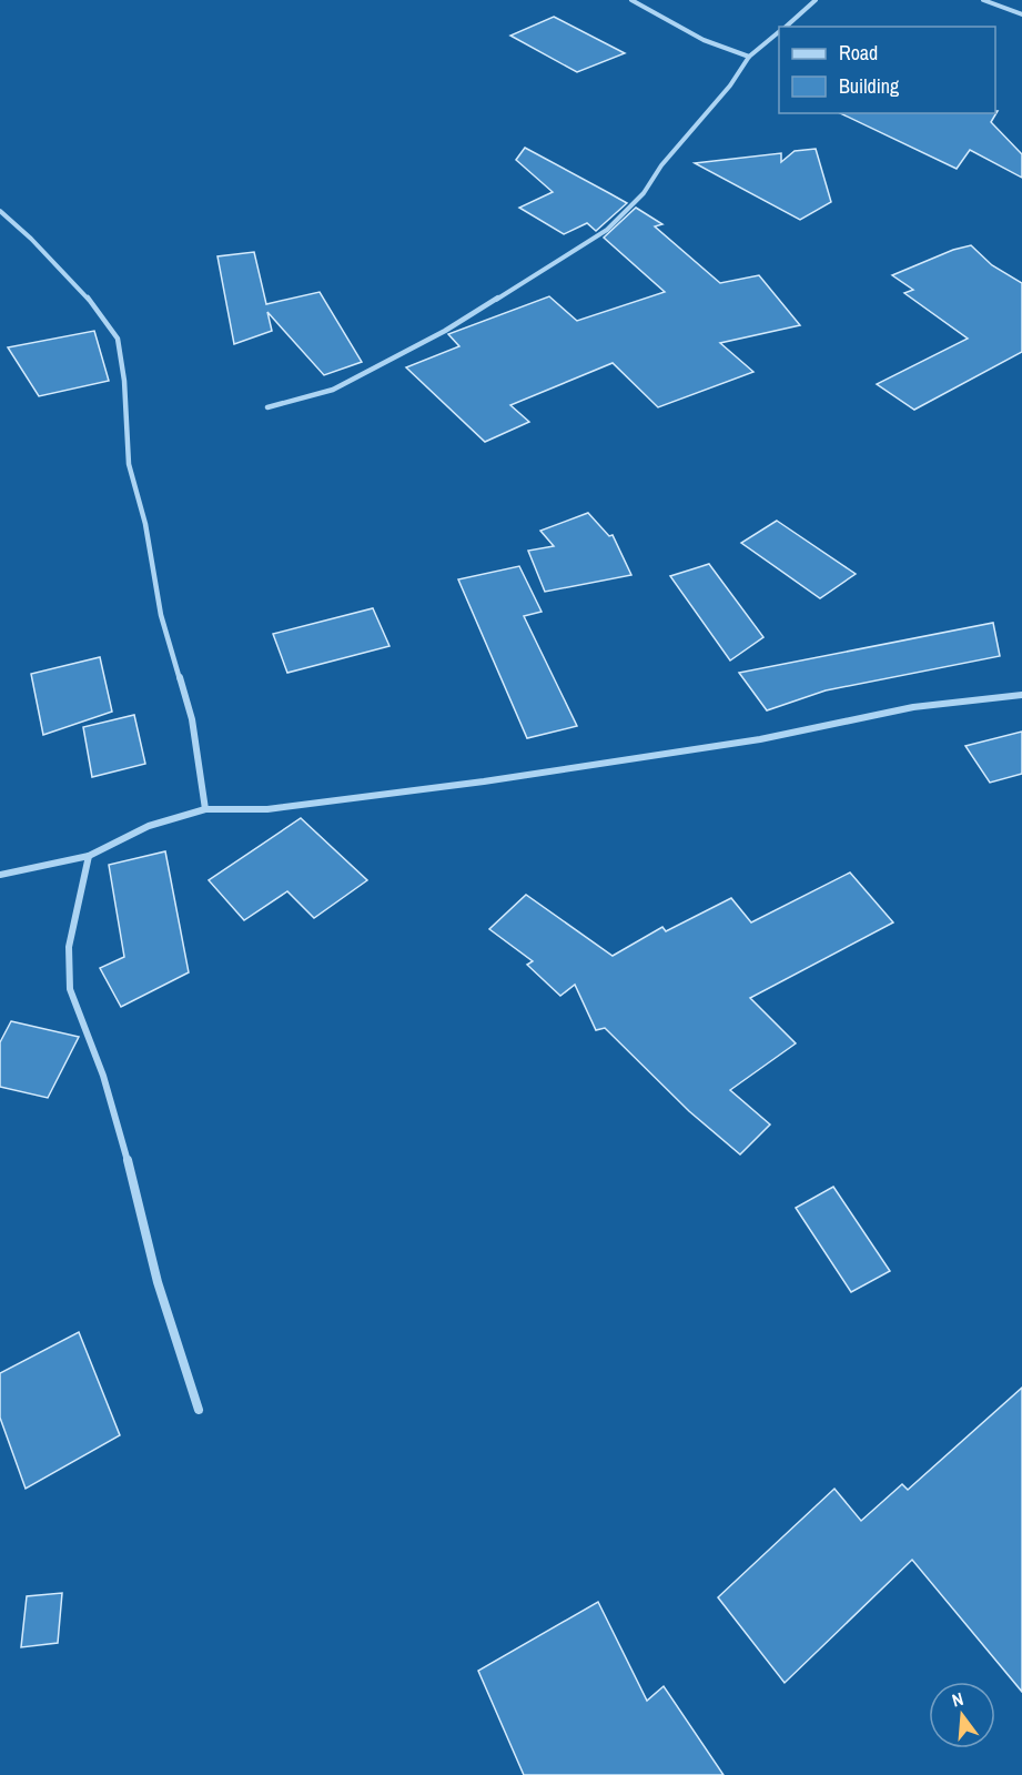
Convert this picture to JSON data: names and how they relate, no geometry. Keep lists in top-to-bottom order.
{
  "legend": ["Road", "Building"],
  "north": "top"
}
